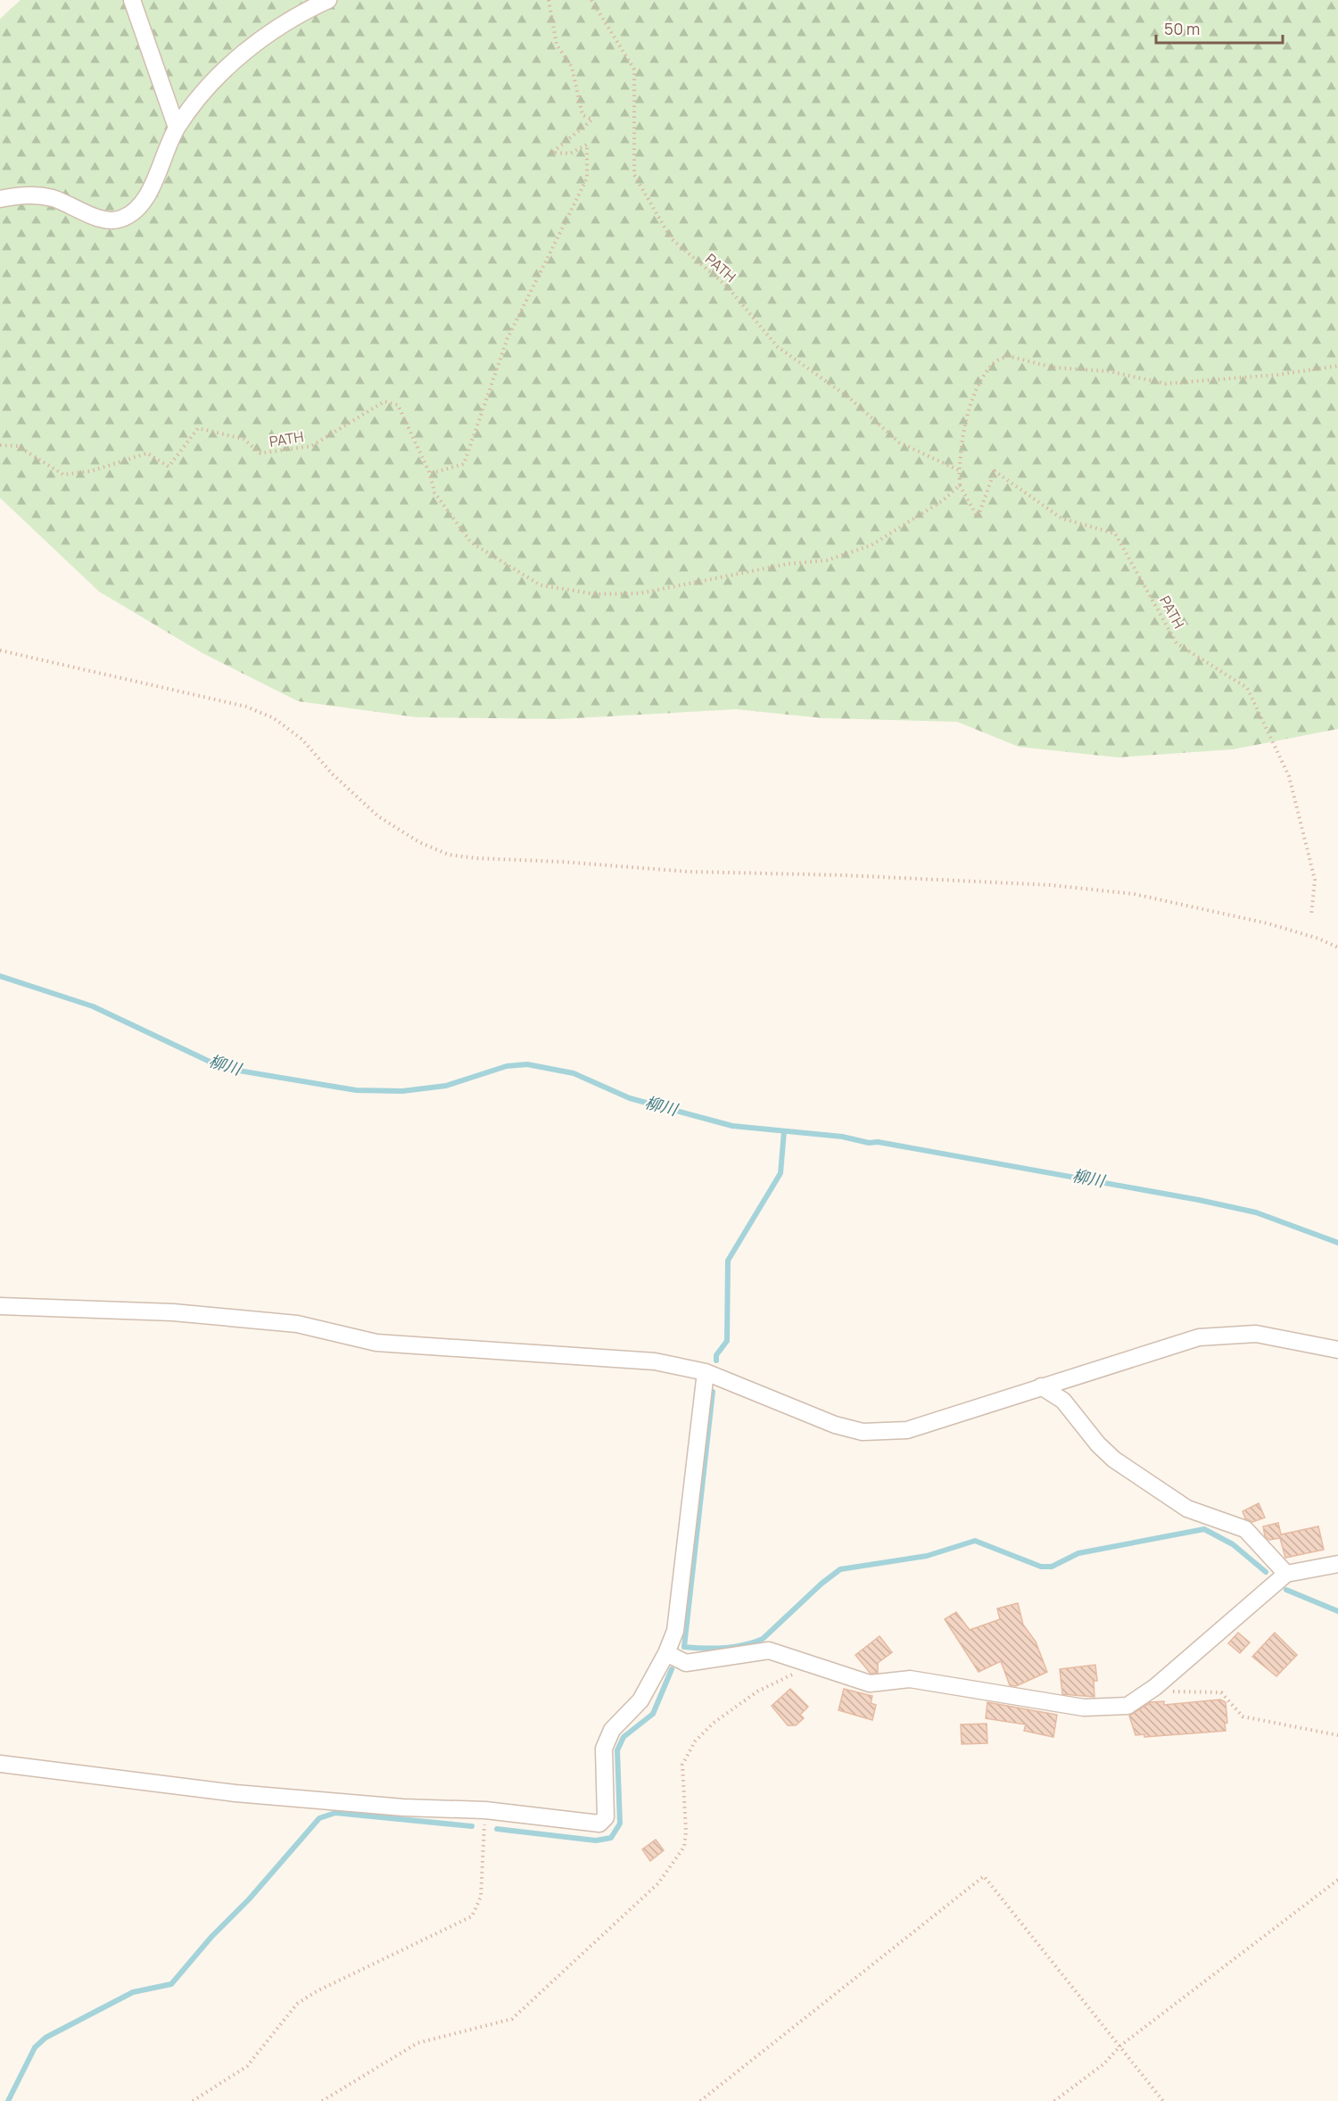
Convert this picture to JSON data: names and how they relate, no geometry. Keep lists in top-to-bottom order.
{
  "streets": {
    "path": ["PATH"]
  },
  "water": ["柳川"],
  "scale_bar": "50 m"
}
